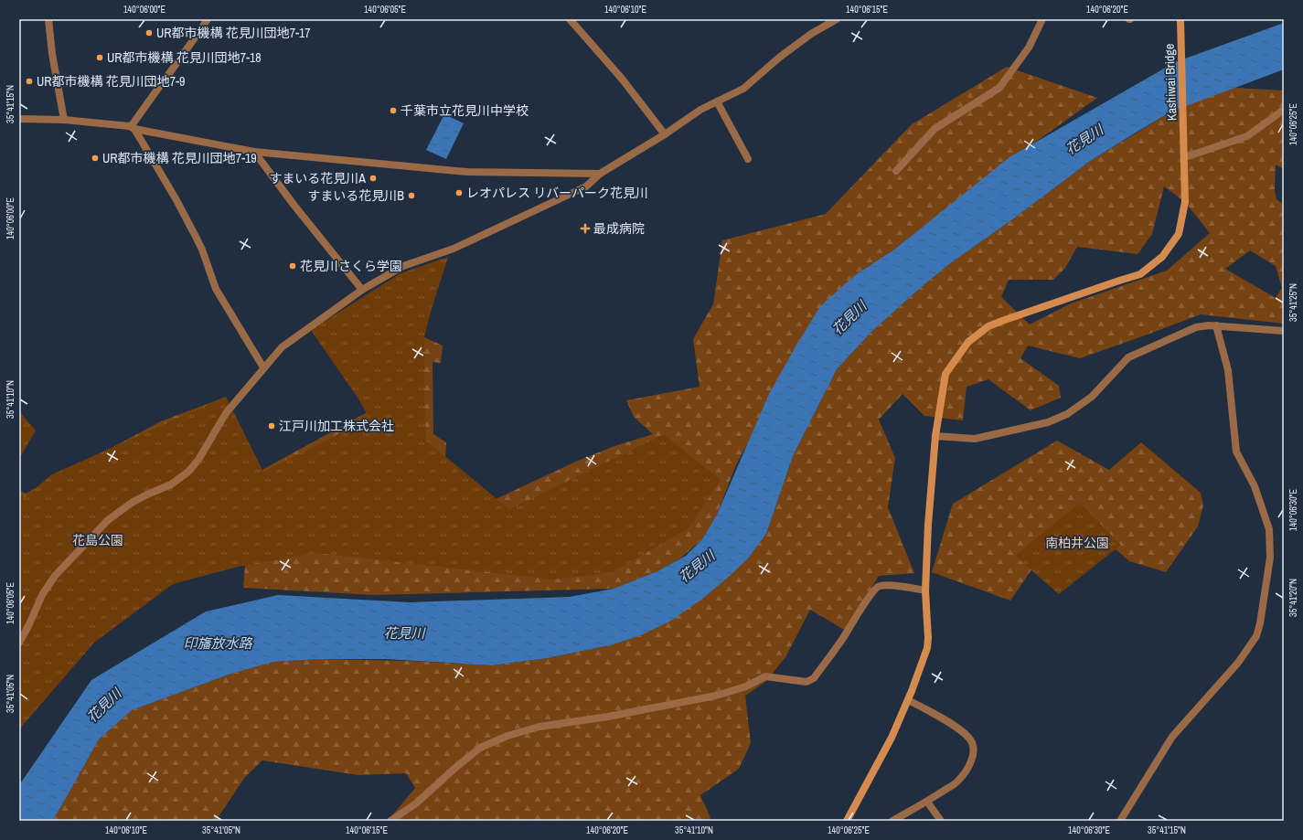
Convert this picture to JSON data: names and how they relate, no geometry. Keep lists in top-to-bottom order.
{
  "streets": {
    "street": ["Kashiwai Bridge"]
  },
  "water": ["花見川", "印旛放水路"],
  "parks": ["花島公園", "南柏井公園"],
  "places": {
    "other": [
      "UR都市機構 花見川団地7-17",
      "UR都市機構 花見川団地7-18",
      "UR都市機構 花見川団地7-9",
      "千葉市立花見川中学校",
      "UR都市機構 花見川団地7-19",
      "すまいる花見川A",
      "レオパレス リバーパーク花見川",
      "すまいる花見川B",
      "花見川さくら学園",
      "江戸川加工株式会社"
    ],
    "health": ["最成病院"]
  },
  "coordinates": [
    "140°06'00\"E",
    "140°06'05\"E",
    "140°06'10\"E",
    "140°06'15\"E",
    "140°06'20\"E",
    "35°41'15\"N",
    "140°06'25\"E",
    "35°41'25\"N",
    "35°41'10\"N",
    "140°06'30\"E",
    "35°41'20\"N",
    "35°41'05\"N"
  ]
}
